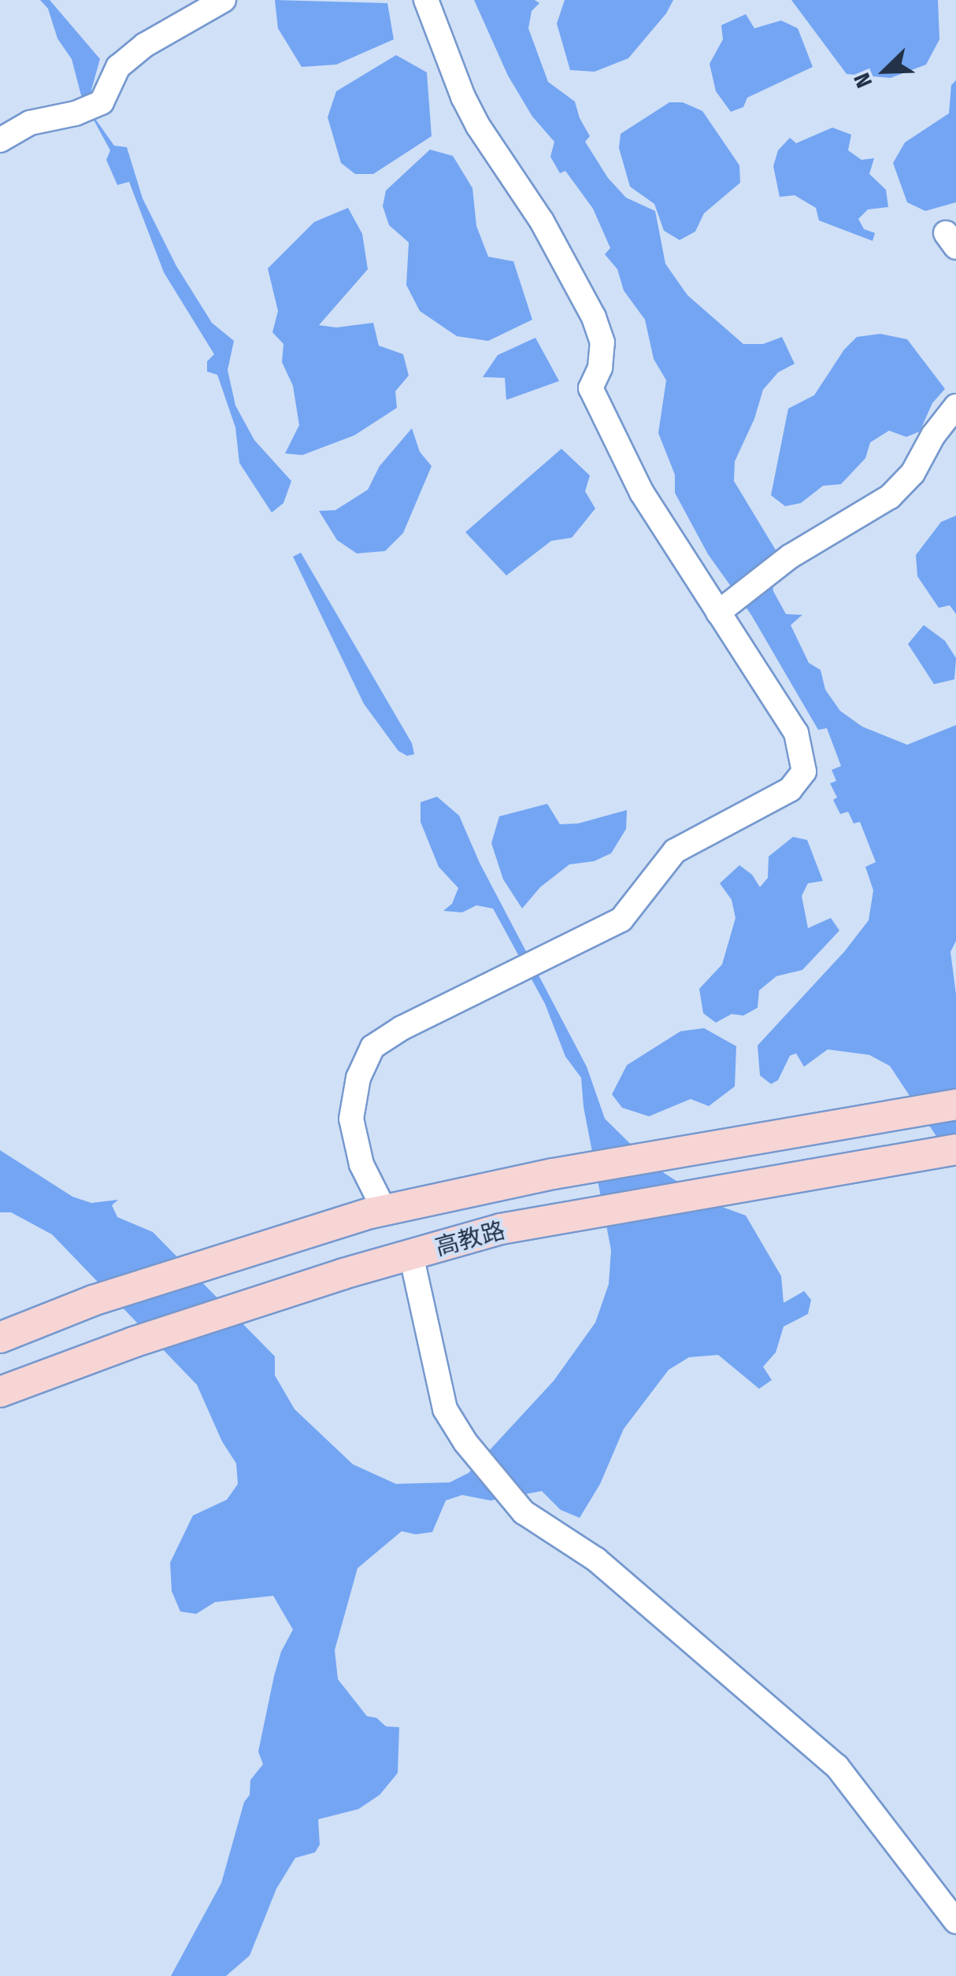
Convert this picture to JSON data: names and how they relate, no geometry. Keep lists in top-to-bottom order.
{
  "streets": {
    "main road": ["高教路"]
  },
  "north": "bottom left"
}
